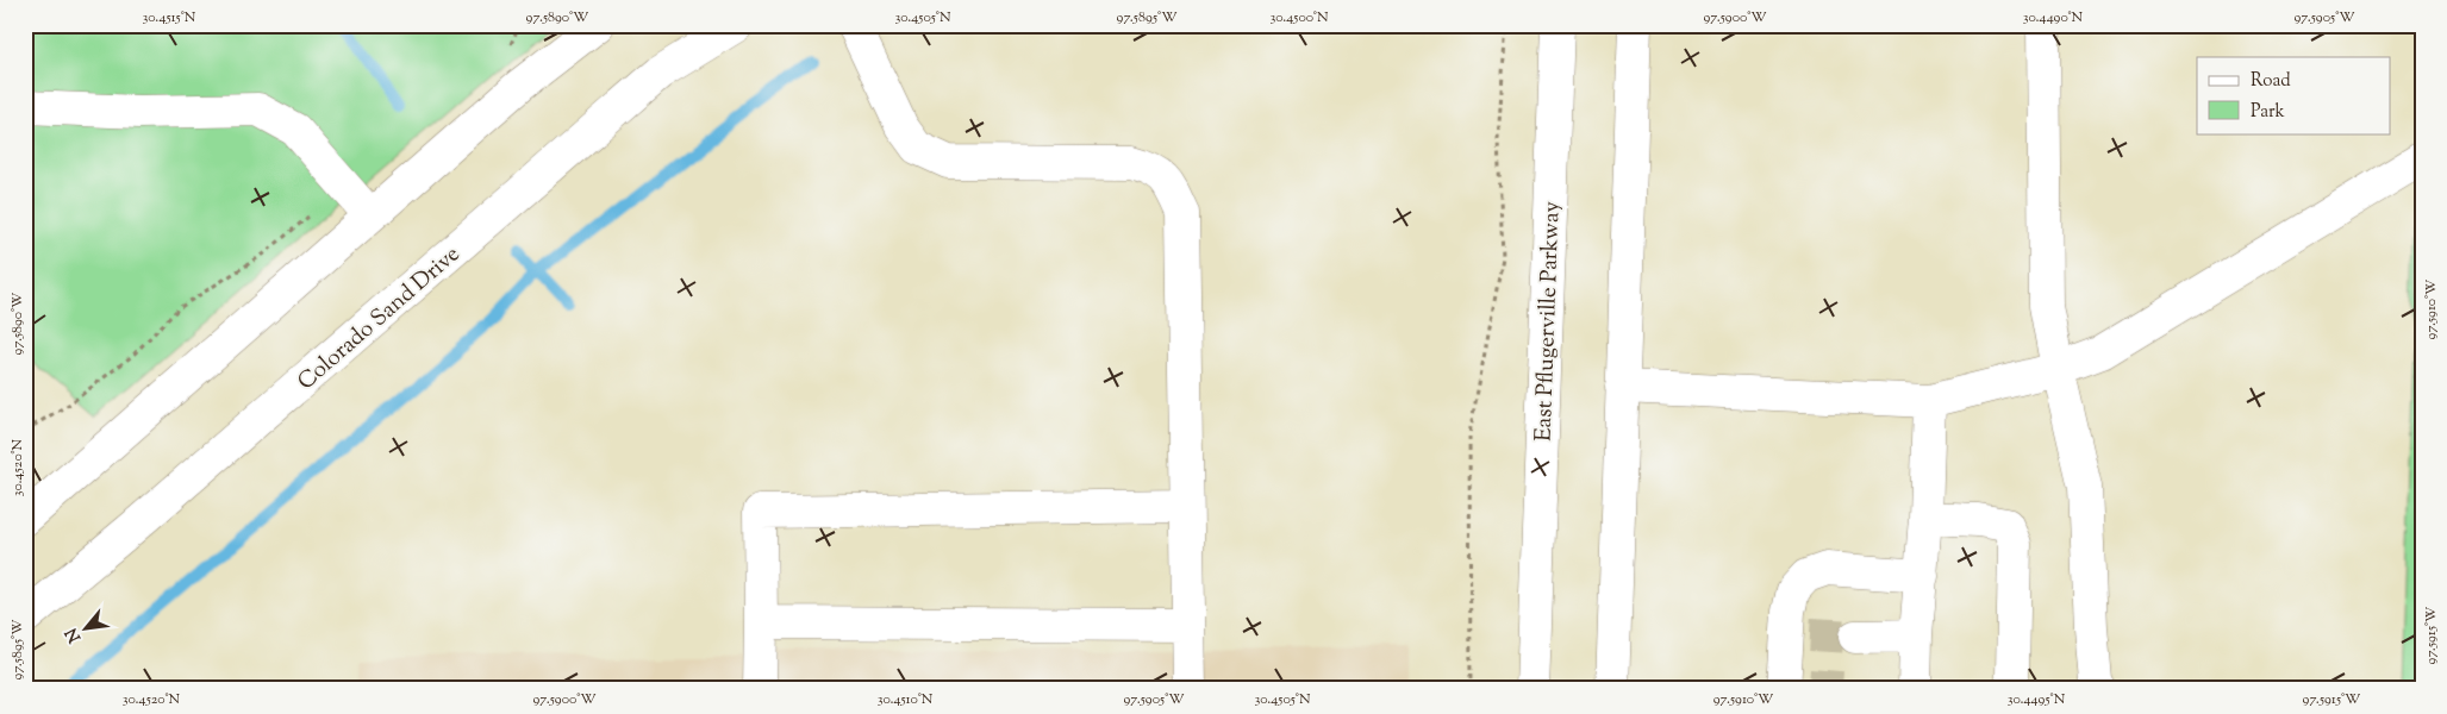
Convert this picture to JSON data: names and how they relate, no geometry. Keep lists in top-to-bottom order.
{
  "streets": {
    "street": ["Colorado Sand Drive", "East Pflugerville Parkway"]
  },
  "legend": ["Road", "Park"],
  "north": "bottom left",
  "coordinates": [
    "30.4515°N",
    "97.5890°W",
    "30.4505°N",
    "97.5895°W",
    "30.4500°N",
    "97.5900°W",
    "30.4490°N",
    "97.5905°W",
    "97.5910°W",
    "30.4520°N",
    "97.5915°W",
    "30.4510°N",
    "30.4495°N"
  ]
}
